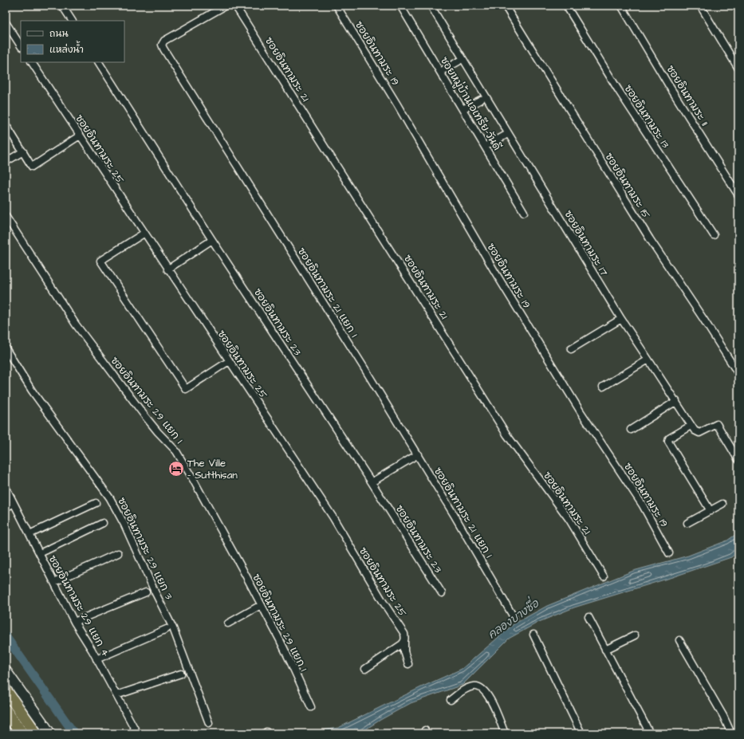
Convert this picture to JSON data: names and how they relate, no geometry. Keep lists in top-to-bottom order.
{
  "streets": {
    "street": [
      "ซอยอินทามระ 19",
      "ซอยอินทามระ 21",
      "ซอยอินทามระ 11",
      "ซอยหมู่บ้านเอเทรีย-วันดี",
      "ซอยอินทามระ 13",
      "ซอยอินทามระ 25",
      "ซอยอินทามระ 15",
      "ซอยอินทามระ 17",
      "ซอยอินทามระ 21 แยก 1",
      "ซอยอินทามระ 23",
      "ซอยอินทามระ 29 แยก 1",
      "ซอยอินทามระ 29 แยก 3",
      "ซอยอินทามระ 29 แยก 4"
    ]
  },
  "water": ["คลองบางซื่อ"],
  "places": {
    "hotel": ["The Ville - Sutthisan"]
  },
  "legend": ["ถนน", "แหล่งน้ำ"]
}
